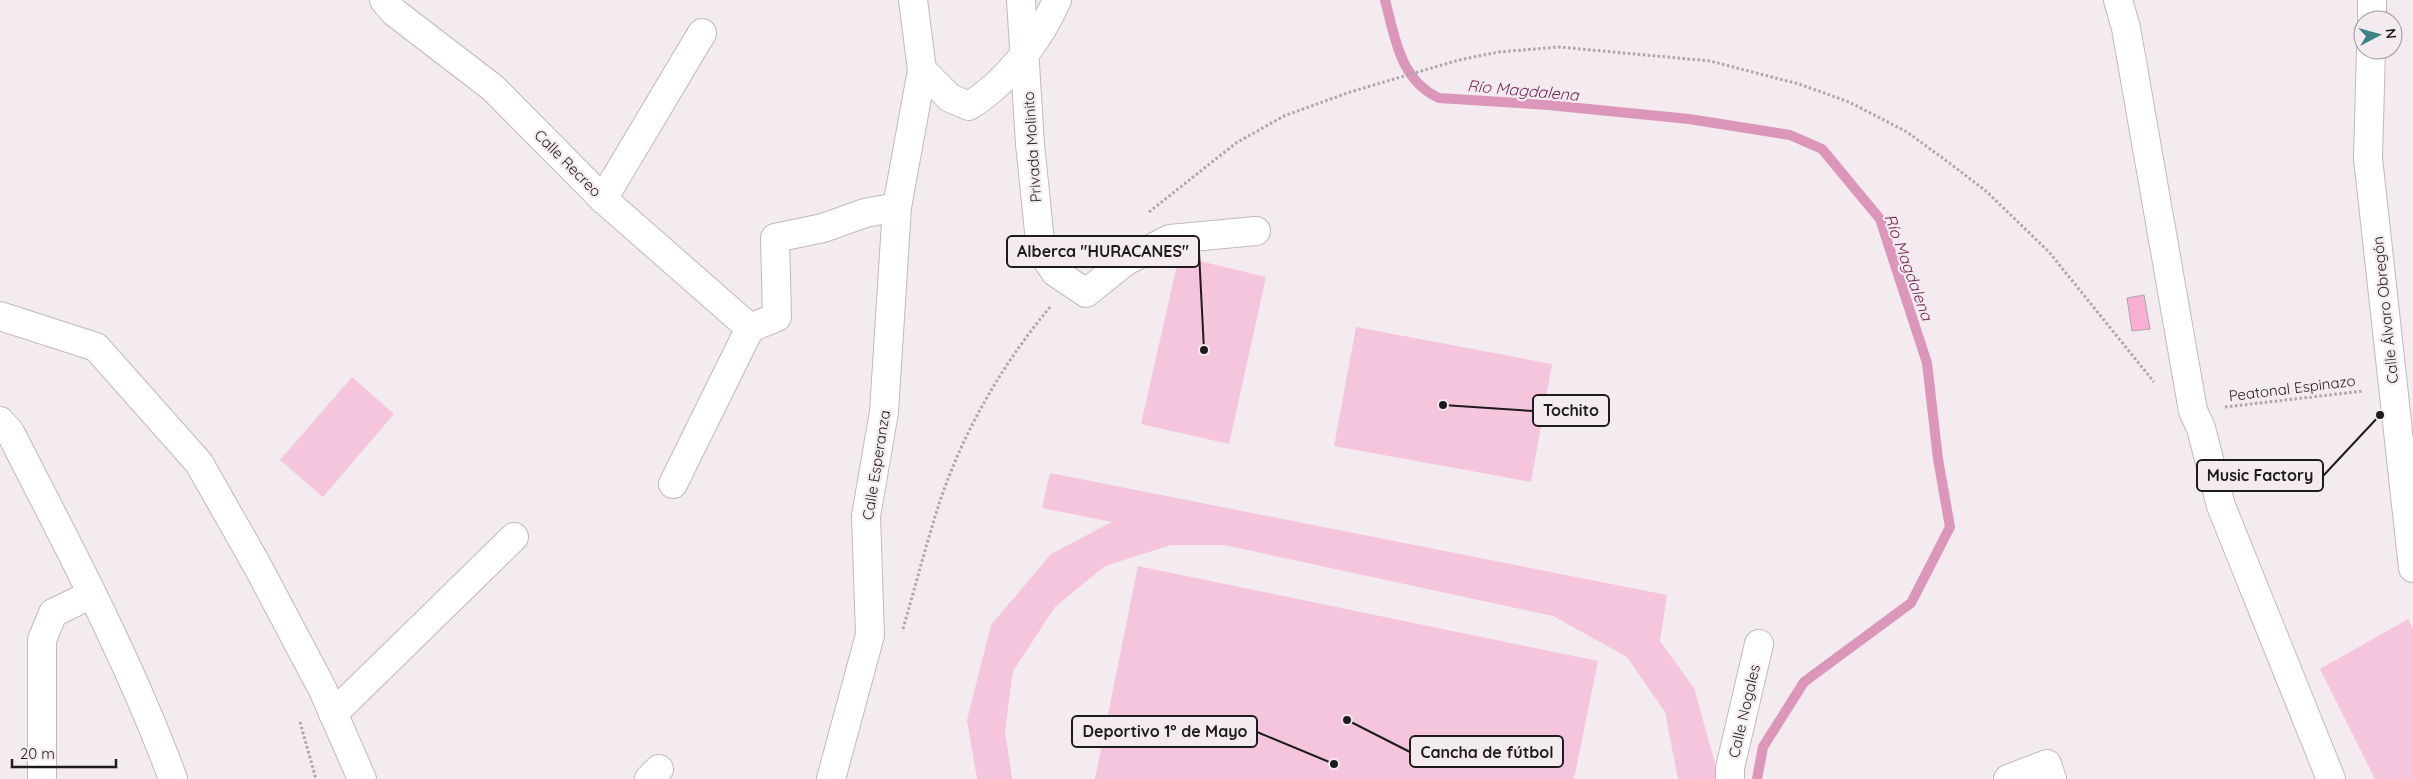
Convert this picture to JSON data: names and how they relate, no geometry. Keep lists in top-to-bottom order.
{
  "streets": {
    "street": [
      "Privada Molinito",
      "Calle Recreo",
      "Calle Álvaro Obregón",
      "Calle Esperanza",
      "Calle Nogales"
    ],
    "path": ["Peatonal Espinazo"]
  },
  "crossings": [
    ["Calle Álvaro Obregón", "Peatonal Espinazo"]
  ],
  "water": ["Río Magdalena"],
  "places": [
    "Alberca \"HURACANES\"",
    "Tochito",
    "Music Factory",
    "Cancha de fútbol",
    "Deportivo 1° de Mayo"
  ],
  "scale_bar": "20 m",
  "north": "right"
}
